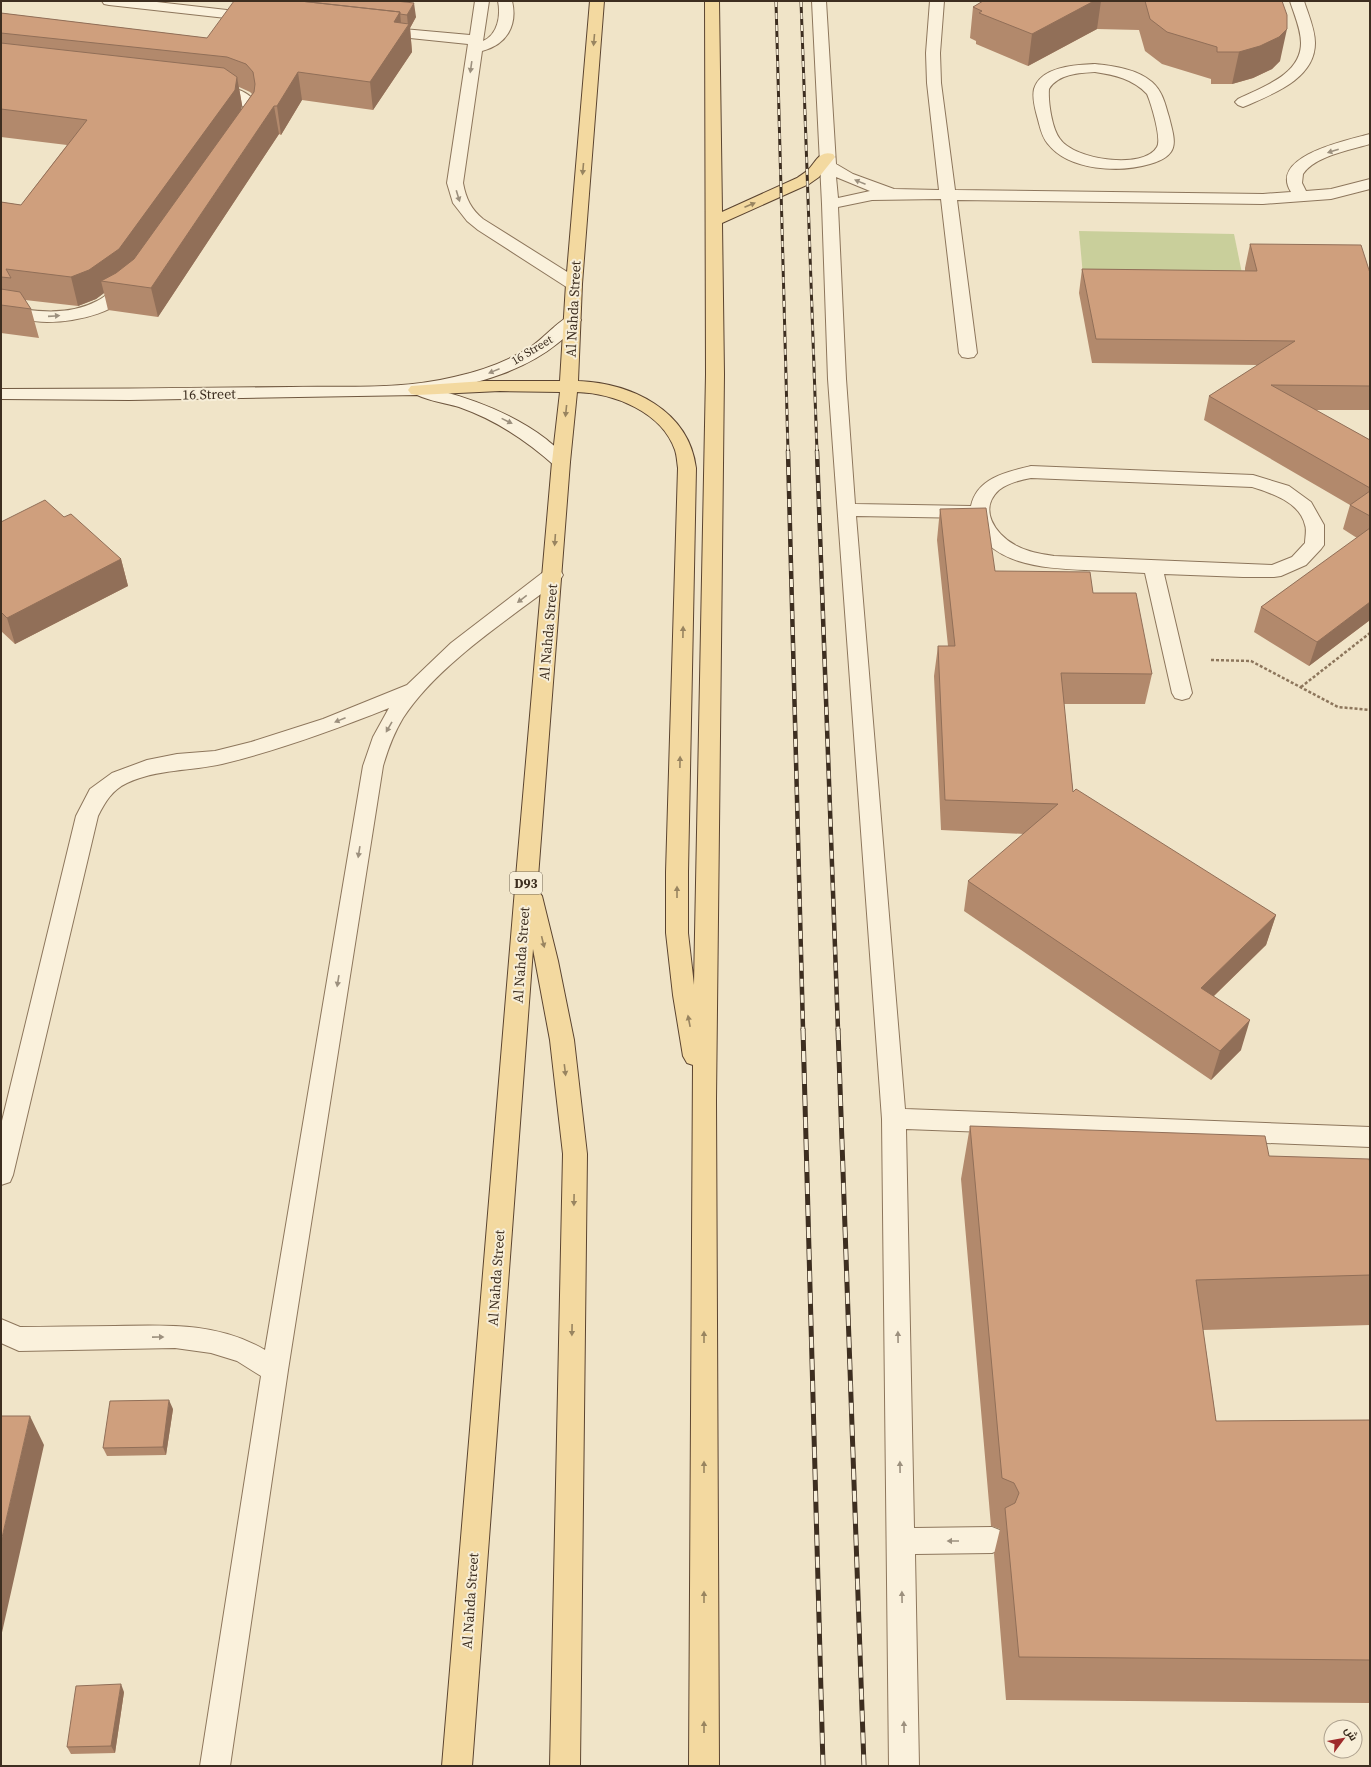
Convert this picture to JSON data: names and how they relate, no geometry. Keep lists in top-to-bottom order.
{
  "streets": {
    "main road": ["Al Nahda Street", "D93"],
    "street": ["16 Street"]
  },
  "crossings": [
    ["Al Nahda Street", "16 Street"]
  ],
  "north": "top right"
}
